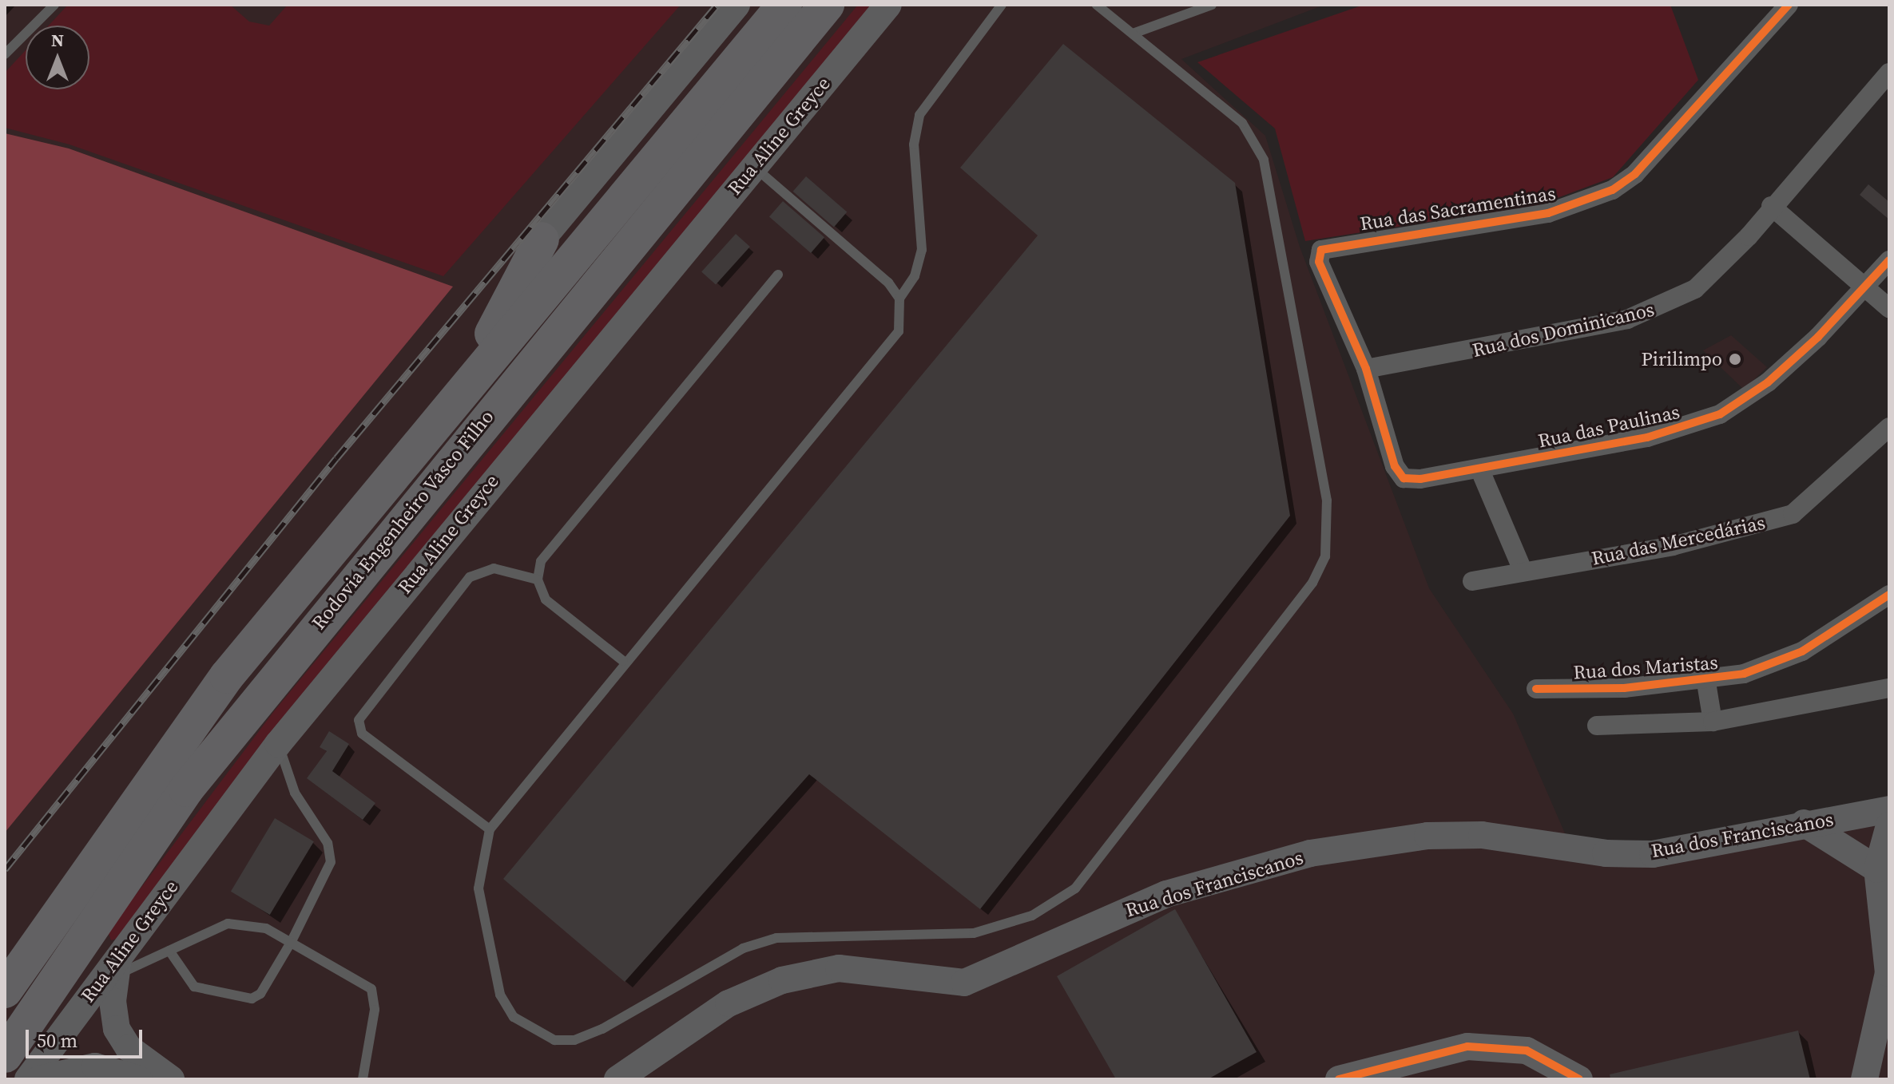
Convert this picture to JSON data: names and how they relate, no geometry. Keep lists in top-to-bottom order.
{
  "streets": {
    "highway": ["Rodovia Engenheiro Vasco Filho"],
    "main road": ["Rua Aline Greyce", "Rua dos Franciscanos"],
    "street": [
      "Rua das Sacramentinas",
      "Rua dos Dominicanos",
      "Rua das Paulinas",
      "Rua das Mercedárias",
      "Rua dos Maristas"
    ]
  },
  "crossings": [
    ["Rua das Sacramentinas", "Rua dos Dominicanos"],
    ["Rua das Sacramentinas", "Rua das Paulinas"]
  ],
  "places": ["Pirilimpo"],
  "scale_bar": "50 m",
  "north": "top"
}
